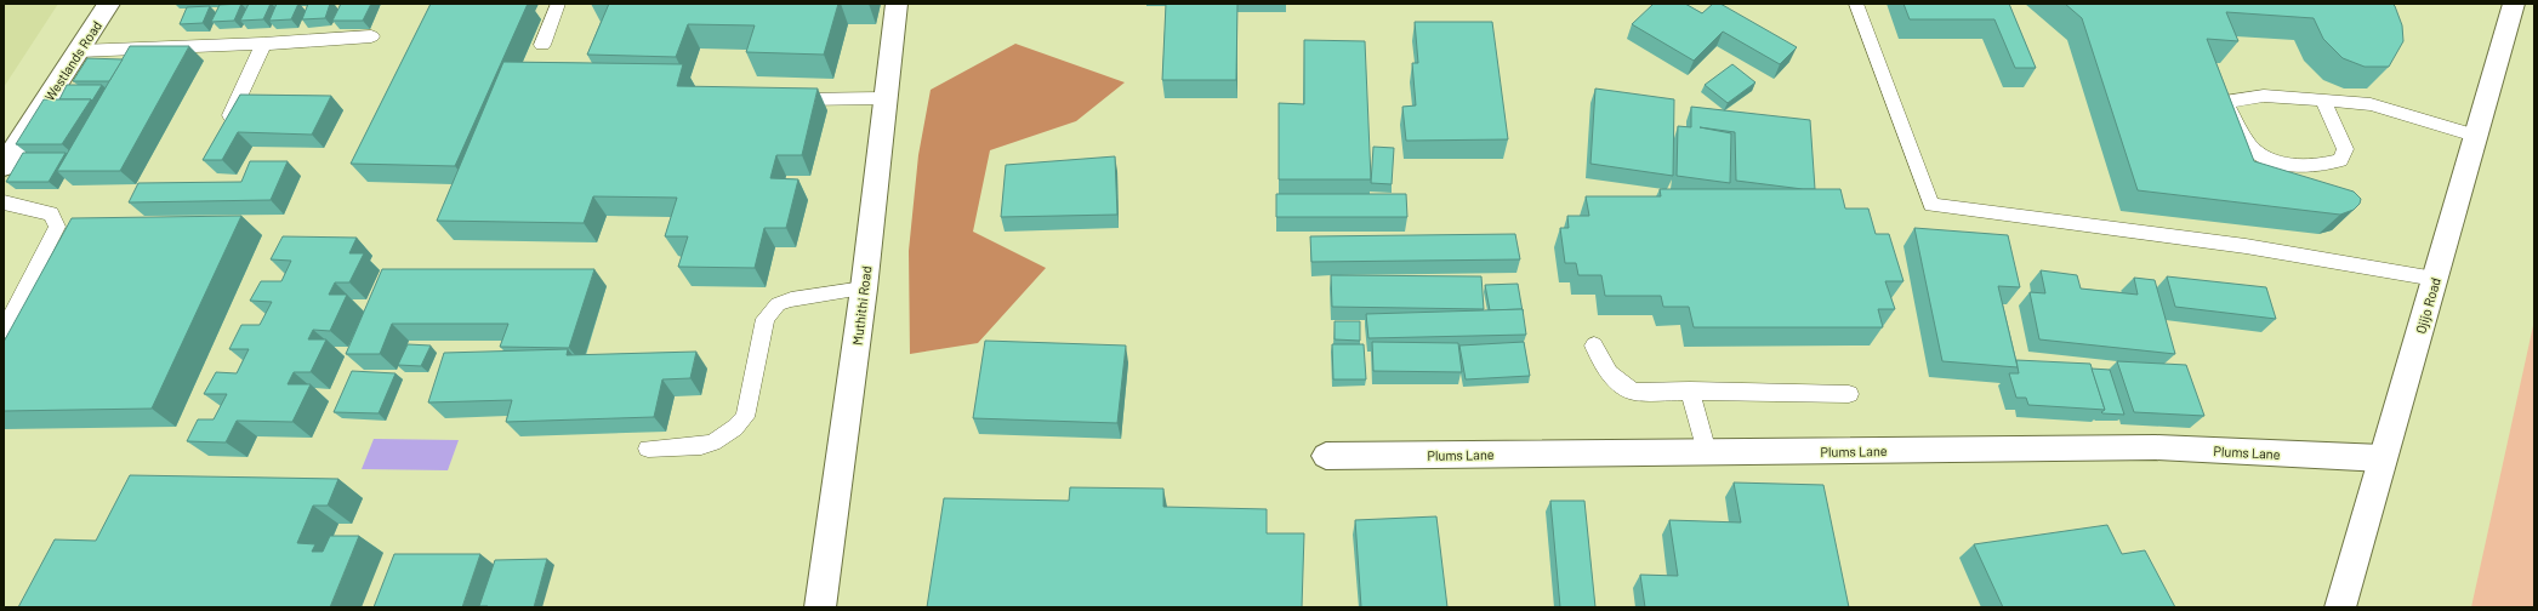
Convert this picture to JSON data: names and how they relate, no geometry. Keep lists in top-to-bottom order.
{
  "streets": {
    "street": [
      "Westlands Road",
      "Muthithi Road",
      "Ojijo Road",
      "Plums Lane"
    ]
  },
  "crossings": [
    ["Ojijo Road", "Plums Lane"]
  ]
}
